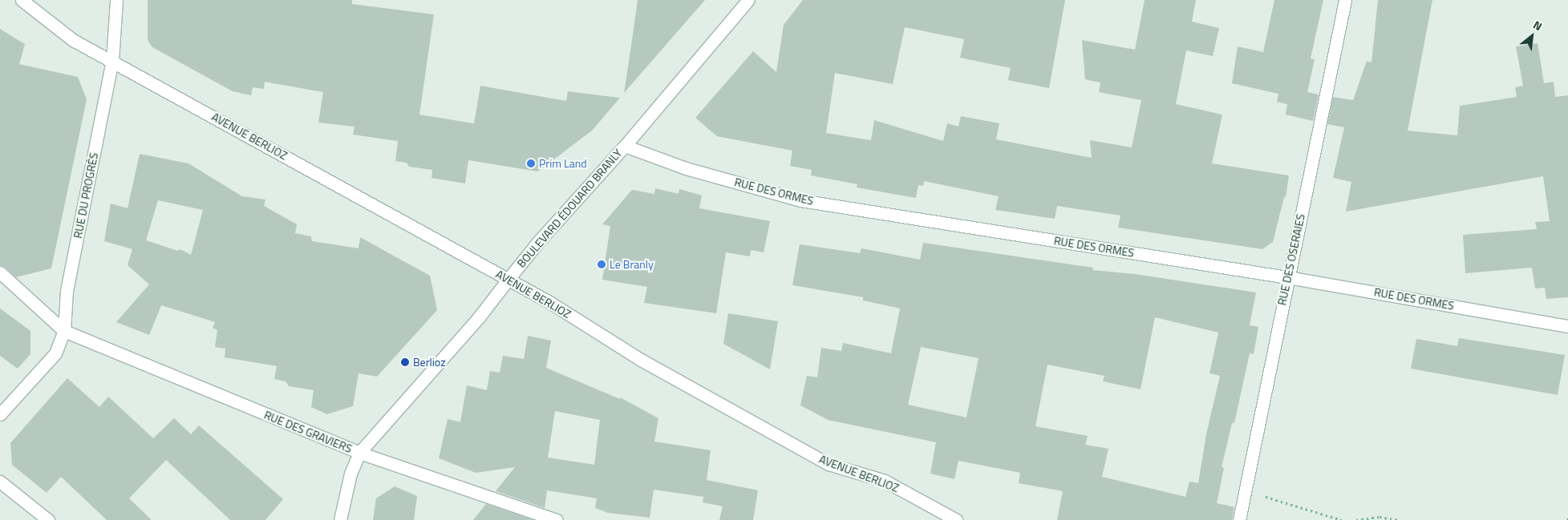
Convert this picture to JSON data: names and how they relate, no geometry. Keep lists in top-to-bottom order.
{
  "streets": {
    "street": [
      "AVENUE BERLIOZ",
      "RUE DES ORMES",
      "RUE DU PROGRÈS",
      "BOULEVARD ÉDOUARD BRANLY",
      "RUE DES OSERAIES",
      "RUE DES GRAVIERS"
    ]
  },
  "crossings": [
    ["AVENUE BERLIOZ", "RUE DU PROGRÈS"],
    ["AVENUE BERLIOZ", "BOULEVARD ÉDOUARD BRANLY"],
    ["RUE DES ORMES", "BOULEVARD ÉDOUARD BRANLY"],
    ["RUE DES ORMES", "RUE DES OSERAIES"],
    ["RUE DU PROGRÈS", "RUE DES GRAVIERS"],
    ["BOULEVARD ÉDOUARD BRANLY", "RUE DES GRAVIERS"]
  ],
  "places": ["Prim Land", "Le Branly", "Berlioz"],
  "north": "top right"
}
